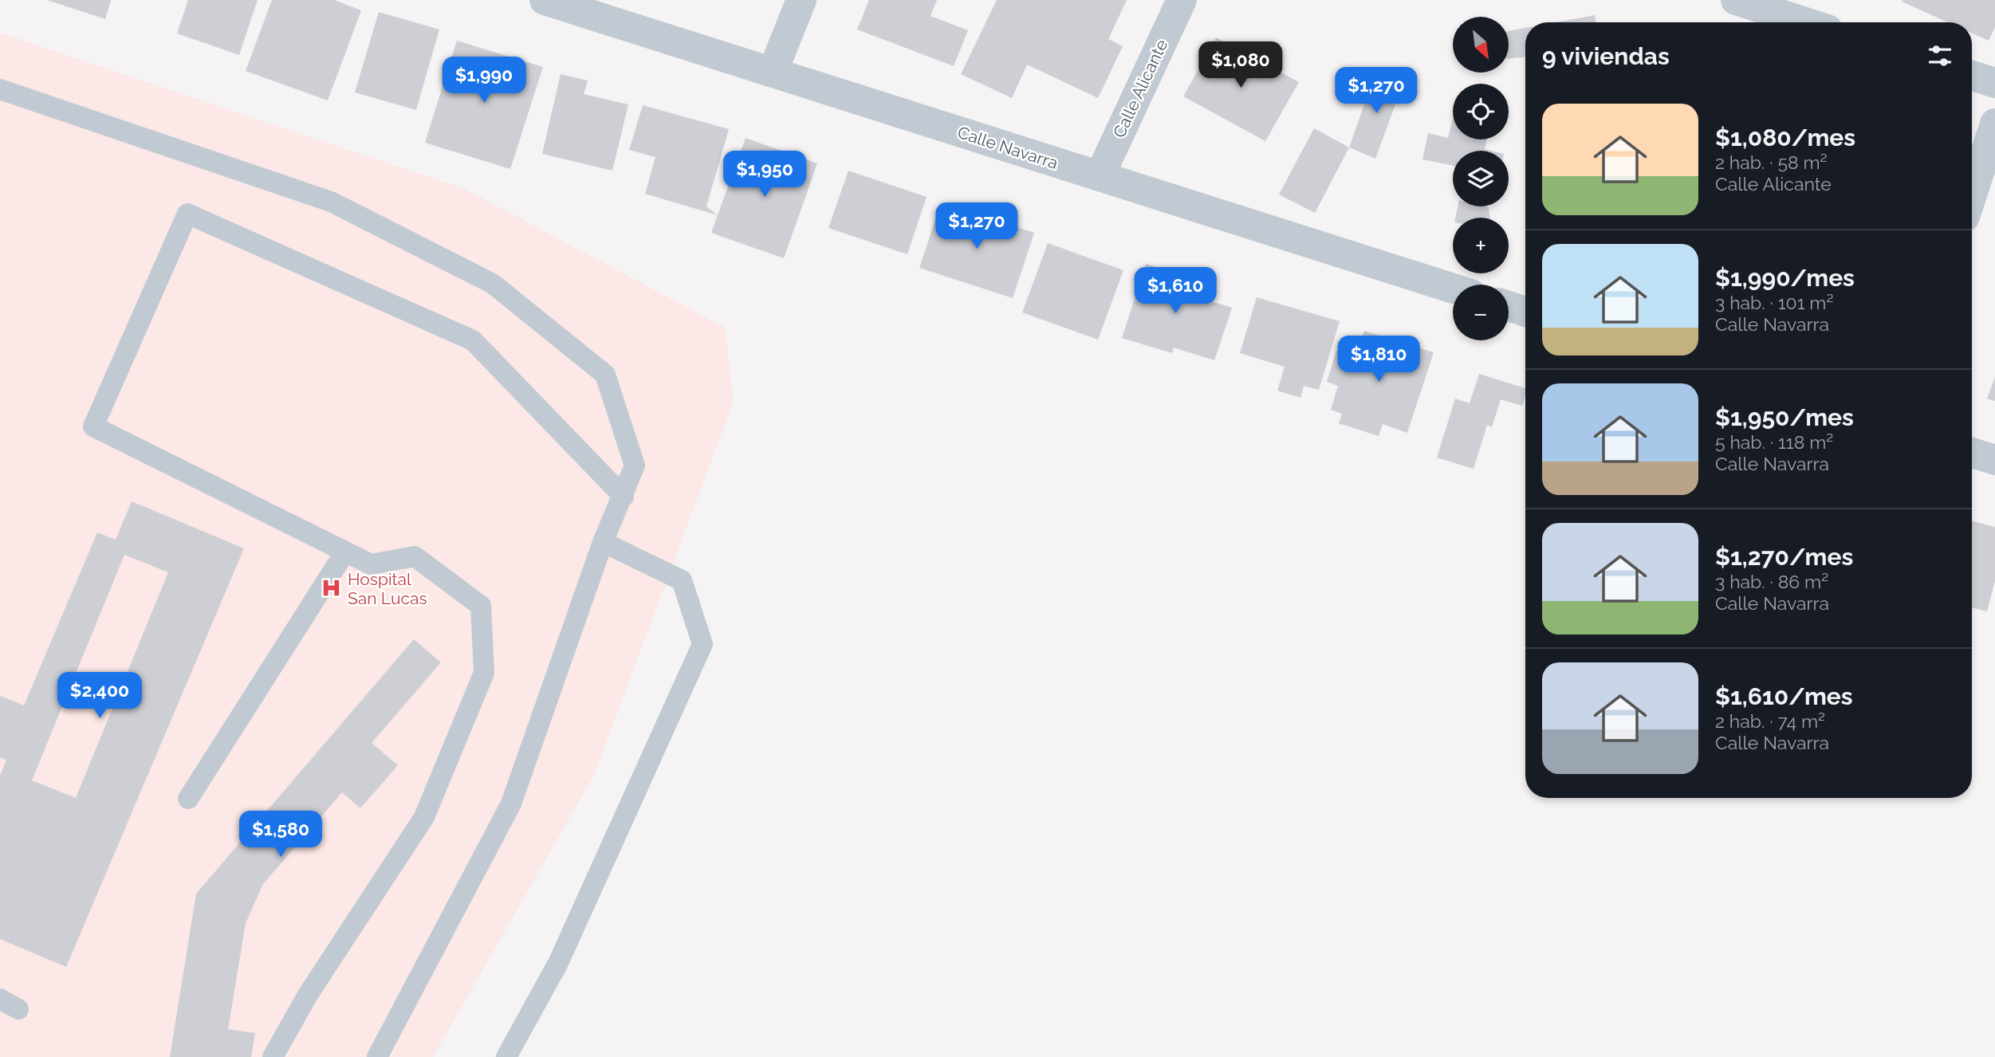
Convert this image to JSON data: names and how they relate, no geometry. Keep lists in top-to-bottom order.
{
  "streets": {
    "street": ["Calle Alicante", "Calle Navarra"]
  },
  "crossings": [
    ["Calle Alicante", "Calle Navarra"]
  ],
  "places": {
    "hospital": ["Hospital San Lucas"]
  },
  "north": "bottom right",
  "page": {
    "map_buttons": ["+", "−"],
    "heading": "9 viviendas",
    "price": [
      "$1,080",
      "$1,990",
      "$1,270",
      "$1,950",
      "$1,270",
      "$1,610",
      "$1,810",
      "$2,400",
      "$1,580"
    ],
    "list": [
      {
        "name": "$1,080/mes",
        "note": "2 hab. · 58 m² · Calle Alicante"
      },
      {
        "name": "$1,990/mes",
        "note": "3 hab. · 101 m² · Calle Navarra"
      },
      {
        "name": "$1,950/mes",
        "note": "5 hab. · 118 m² · Calle Navarra"
      },
      {
        "name": "$1,270/mes",
        "note": "3 hab. · 86 m² · Calle Navarra"
      },
      {
        "name": "$1,610/mes",
        "note": "2 hab. · 74 m² · Calle Navarra"
      }
    ]
  }
}
